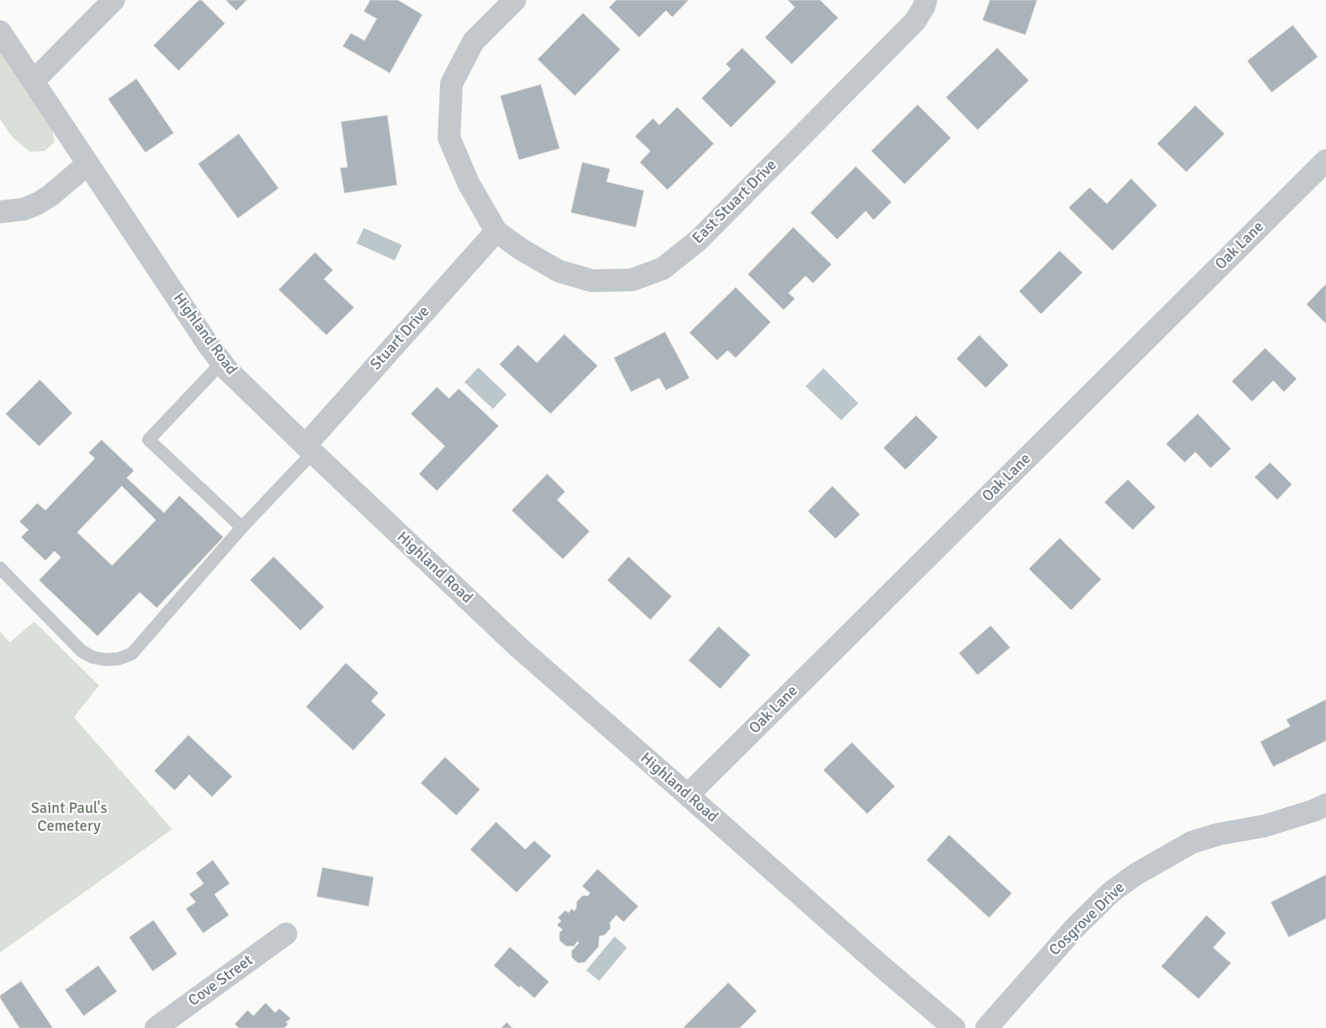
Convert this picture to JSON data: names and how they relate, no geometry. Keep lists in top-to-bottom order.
{
  "streets": {
    "street": [
      "East Stuart Drive",
      "Oak Lane",
      "Highland Road",
      "Stuart Drive",
      "Cosgrove Drive",
      "Cove Street"
    ]
  },
  "crossings": [
    ["East Stuart Drive", "Stuart Drive"],
    ["Oak Lane", "Highland Road"],
    ["Highland Road", "Stuart Drive"]
  ],
  "parks": ["Saint Paul's Cemetery"]
}
